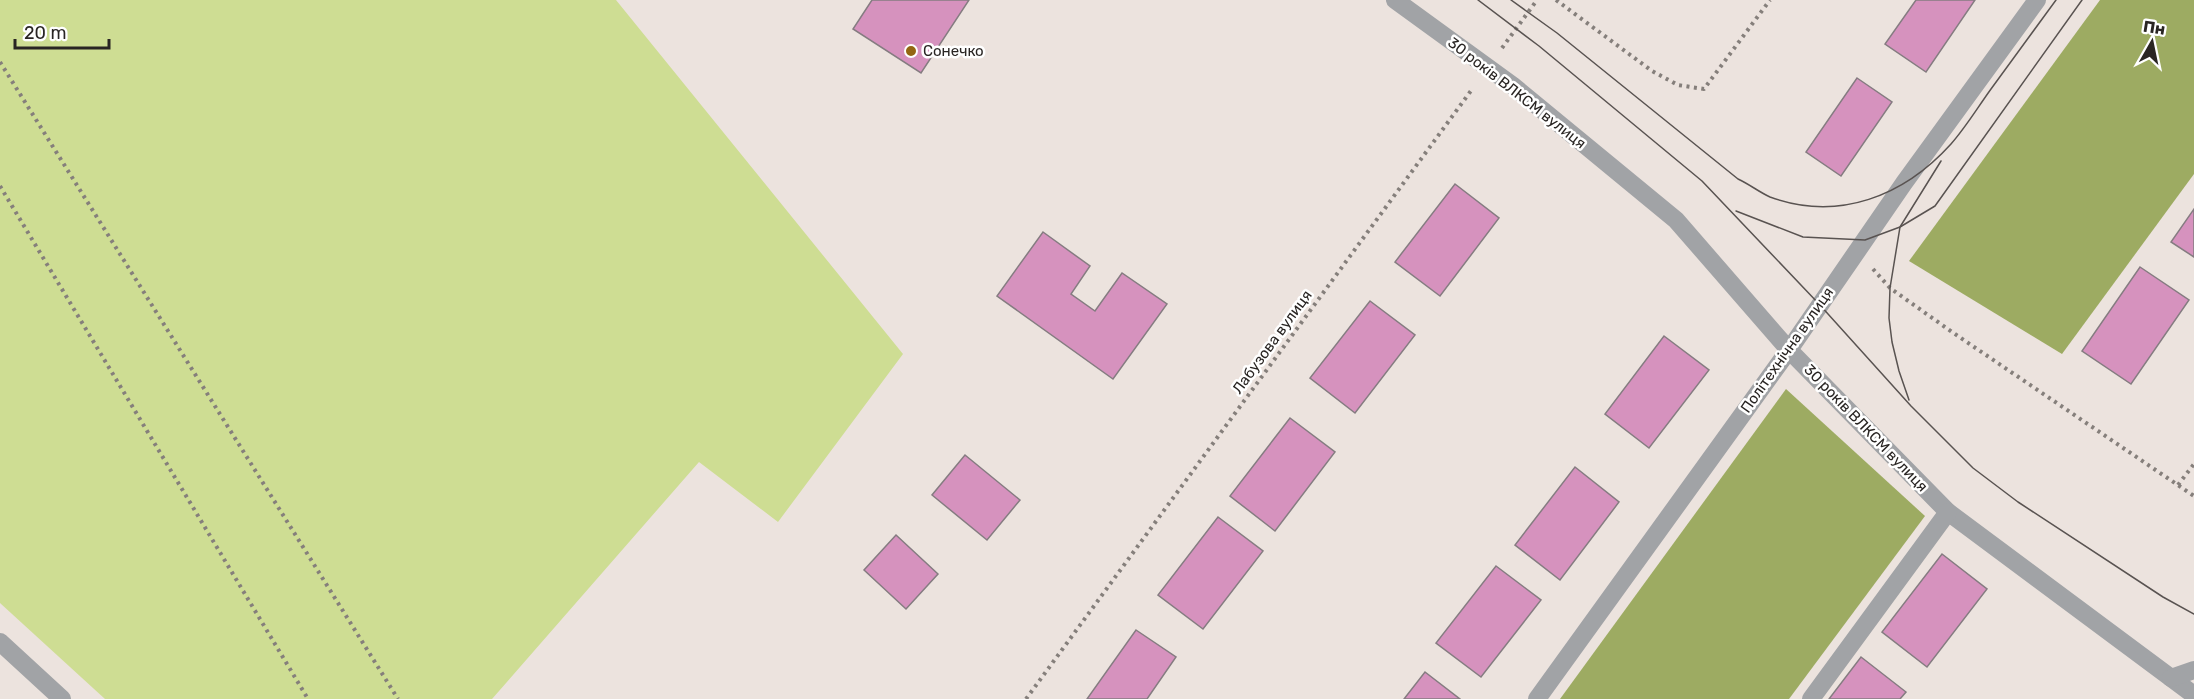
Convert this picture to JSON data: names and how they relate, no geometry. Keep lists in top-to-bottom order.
{
  "streets": {
    "street": ["30 років ВЛКСМ вулиця", "Політехнічна вулиця"],
    "path": ["Лабузова вулиця"]
  },
  "crossings": [
    ["30 років ВЛКСМ вулиця", "Лабузова вулиця"],
    ["30 років ВЛКСМ вулиця", "Політехнічна вулиця"]
  ],
  "places": ["Сонечко"],
  "scale_bar": "20 m",
  "north": "top"
}
